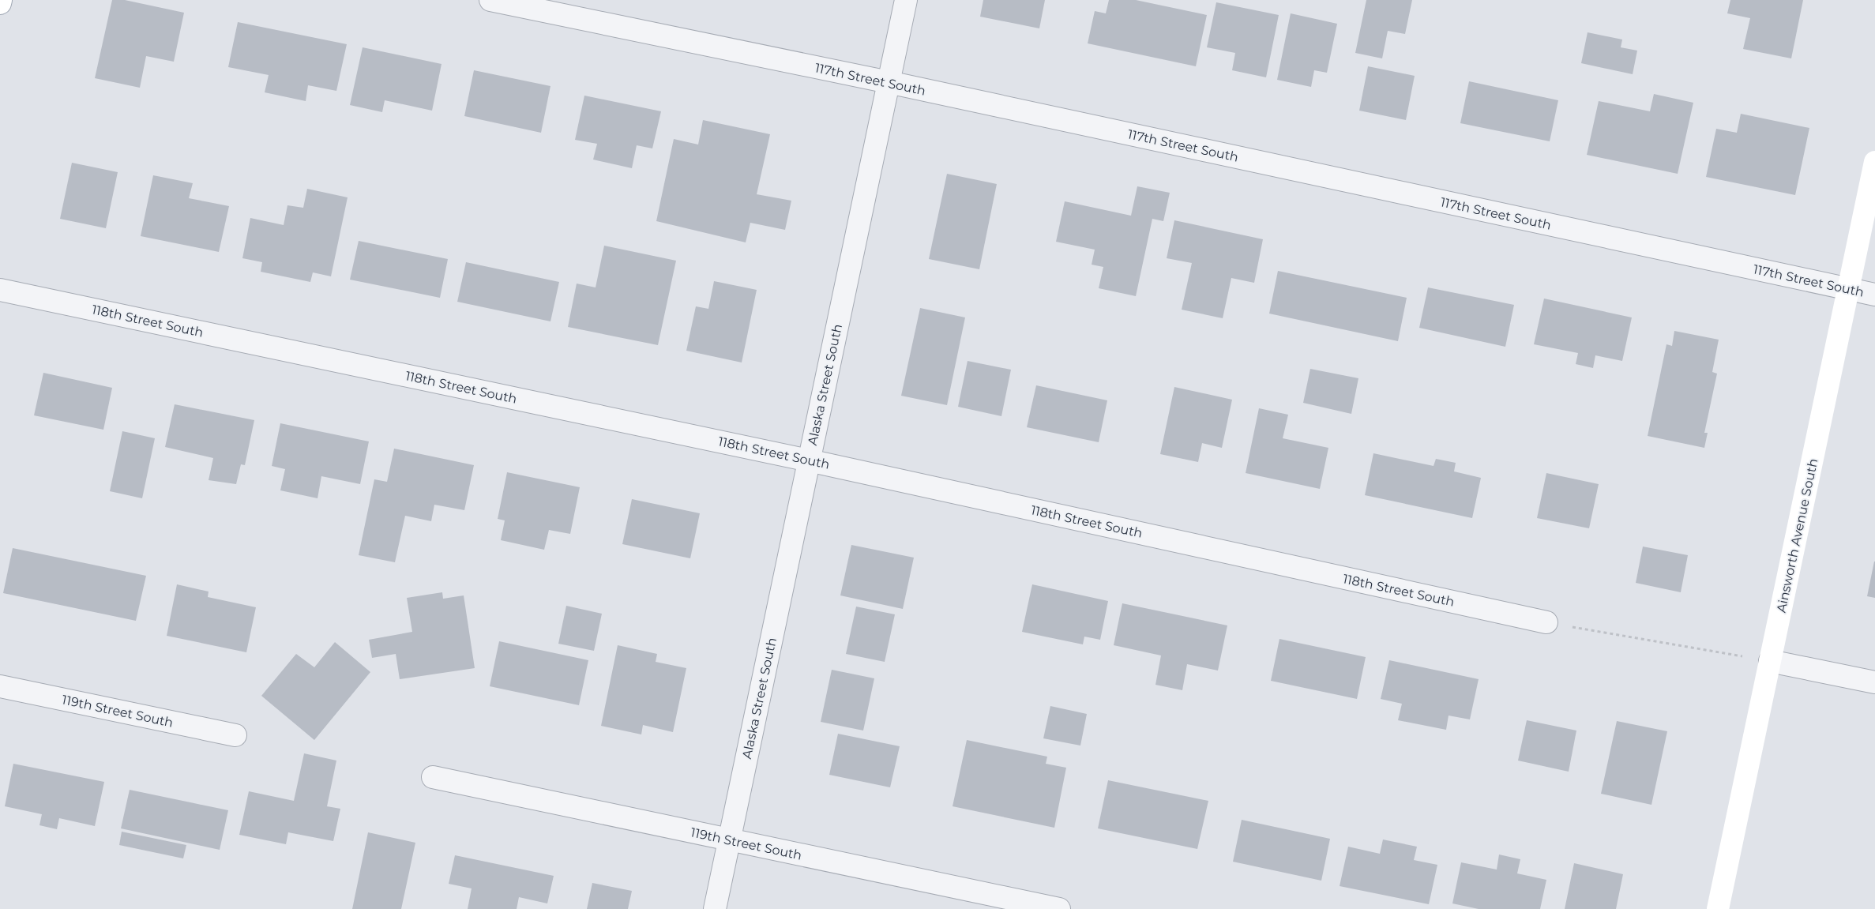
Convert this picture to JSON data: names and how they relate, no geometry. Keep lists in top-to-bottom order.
{
  "streets": {
    "street": [
      "117th Street South",
      "118th Street South",
      "Alaska Street South",
      "Ainsworth Avenue South",
      "119th Street South"
    ]
  },
  "crossings": [
    ["117th Street South", "Alaska Street South"],
    ["117th Street South", "Ainsworth Avenue South"],
    ["118th Street South", "Alaska Street South"],
    ["Alaska Street South", "119th Street South"]
  ]
}
